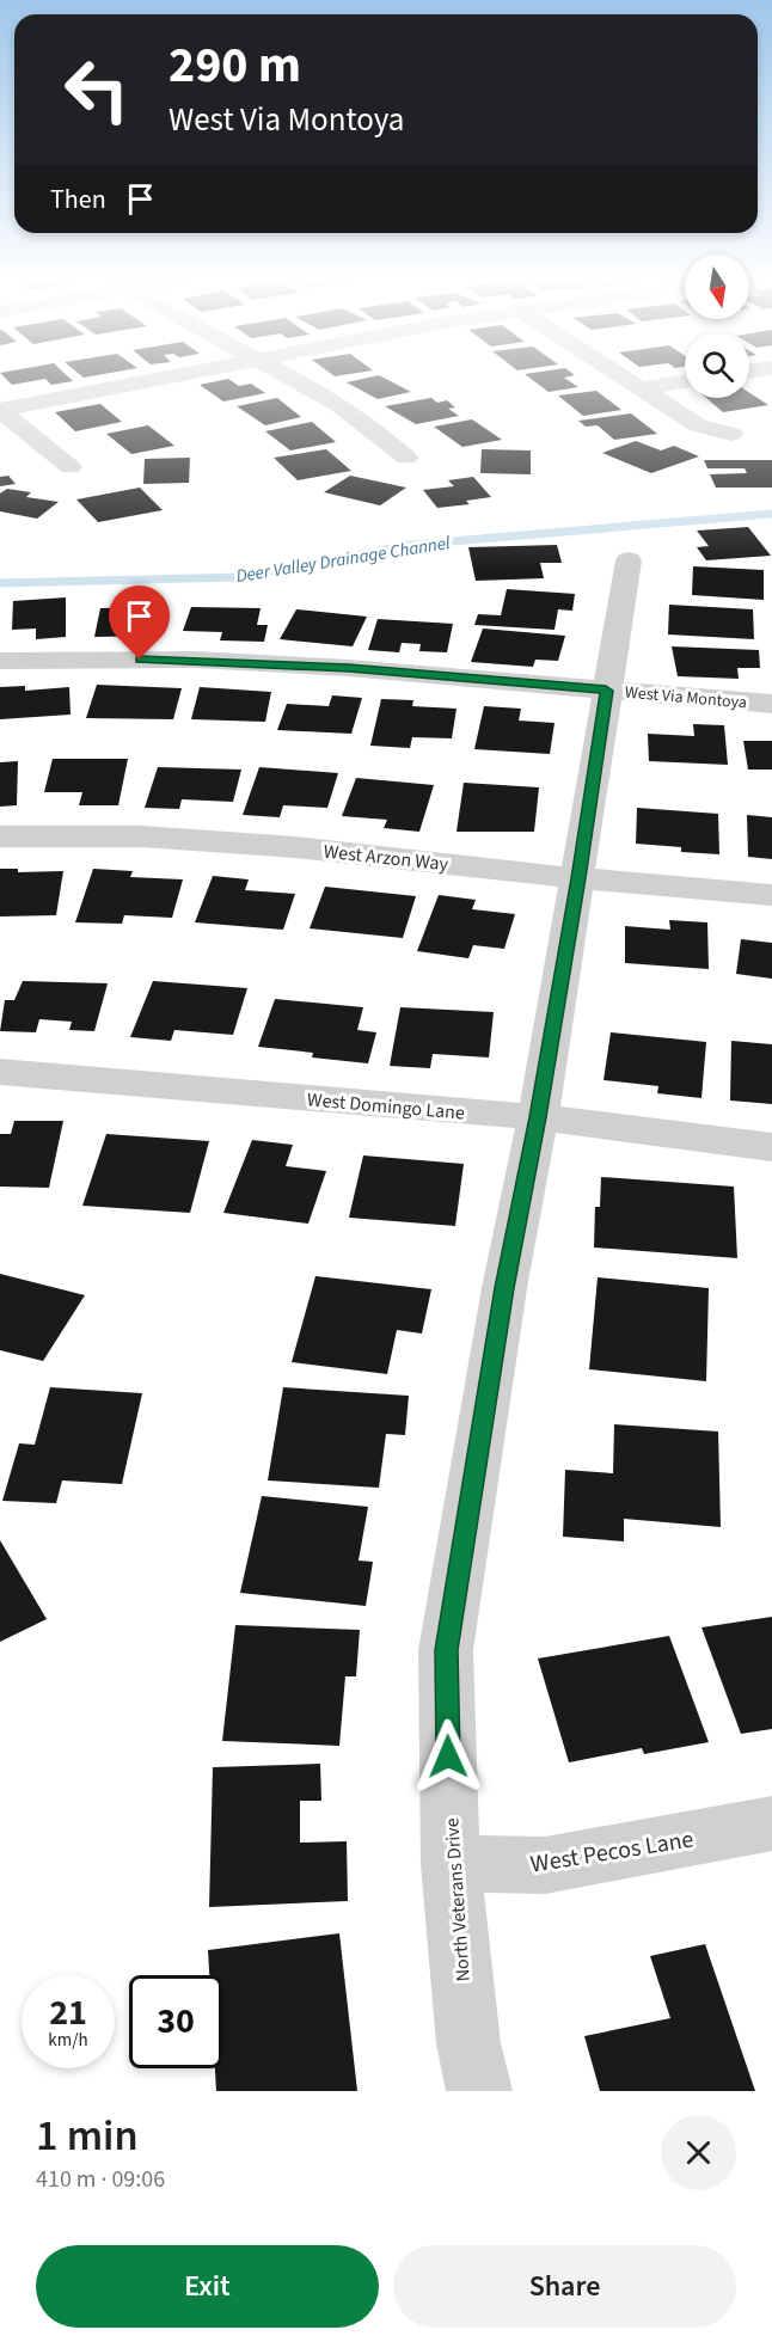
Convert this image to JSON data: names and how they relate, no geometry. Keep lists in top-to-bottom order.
{
  "streets": {
    "street": [
      "West Via Montoya",
      "West Arzon Way",
      "West Domingo Lane",
      "West Pecos Lane",
      "North Veterans Drive"
    ]
  },
  "crossings": [
    ["West Via Montoya", "North Veterans Drive"],
    ["West Arzon Way", "North Veterans Drive"],
    ["West Domingo Lane", "North Veterans Drive"],
    ["West Pecos Lane", "North Veterans Drive"]
  ],
  "water": ["Deer Valley Drainage Channel"],
  "north": "bottom",
  "page": {
    "turn": ["290 m", "West Via Montoya"],
    "then": "Then",
    "speed": "21 km/h",
    "limit": "30",
    "heading": ["1 min", "410 m · 09:06"],
    "buttons": ["Exit", "Share"]
  }
}
